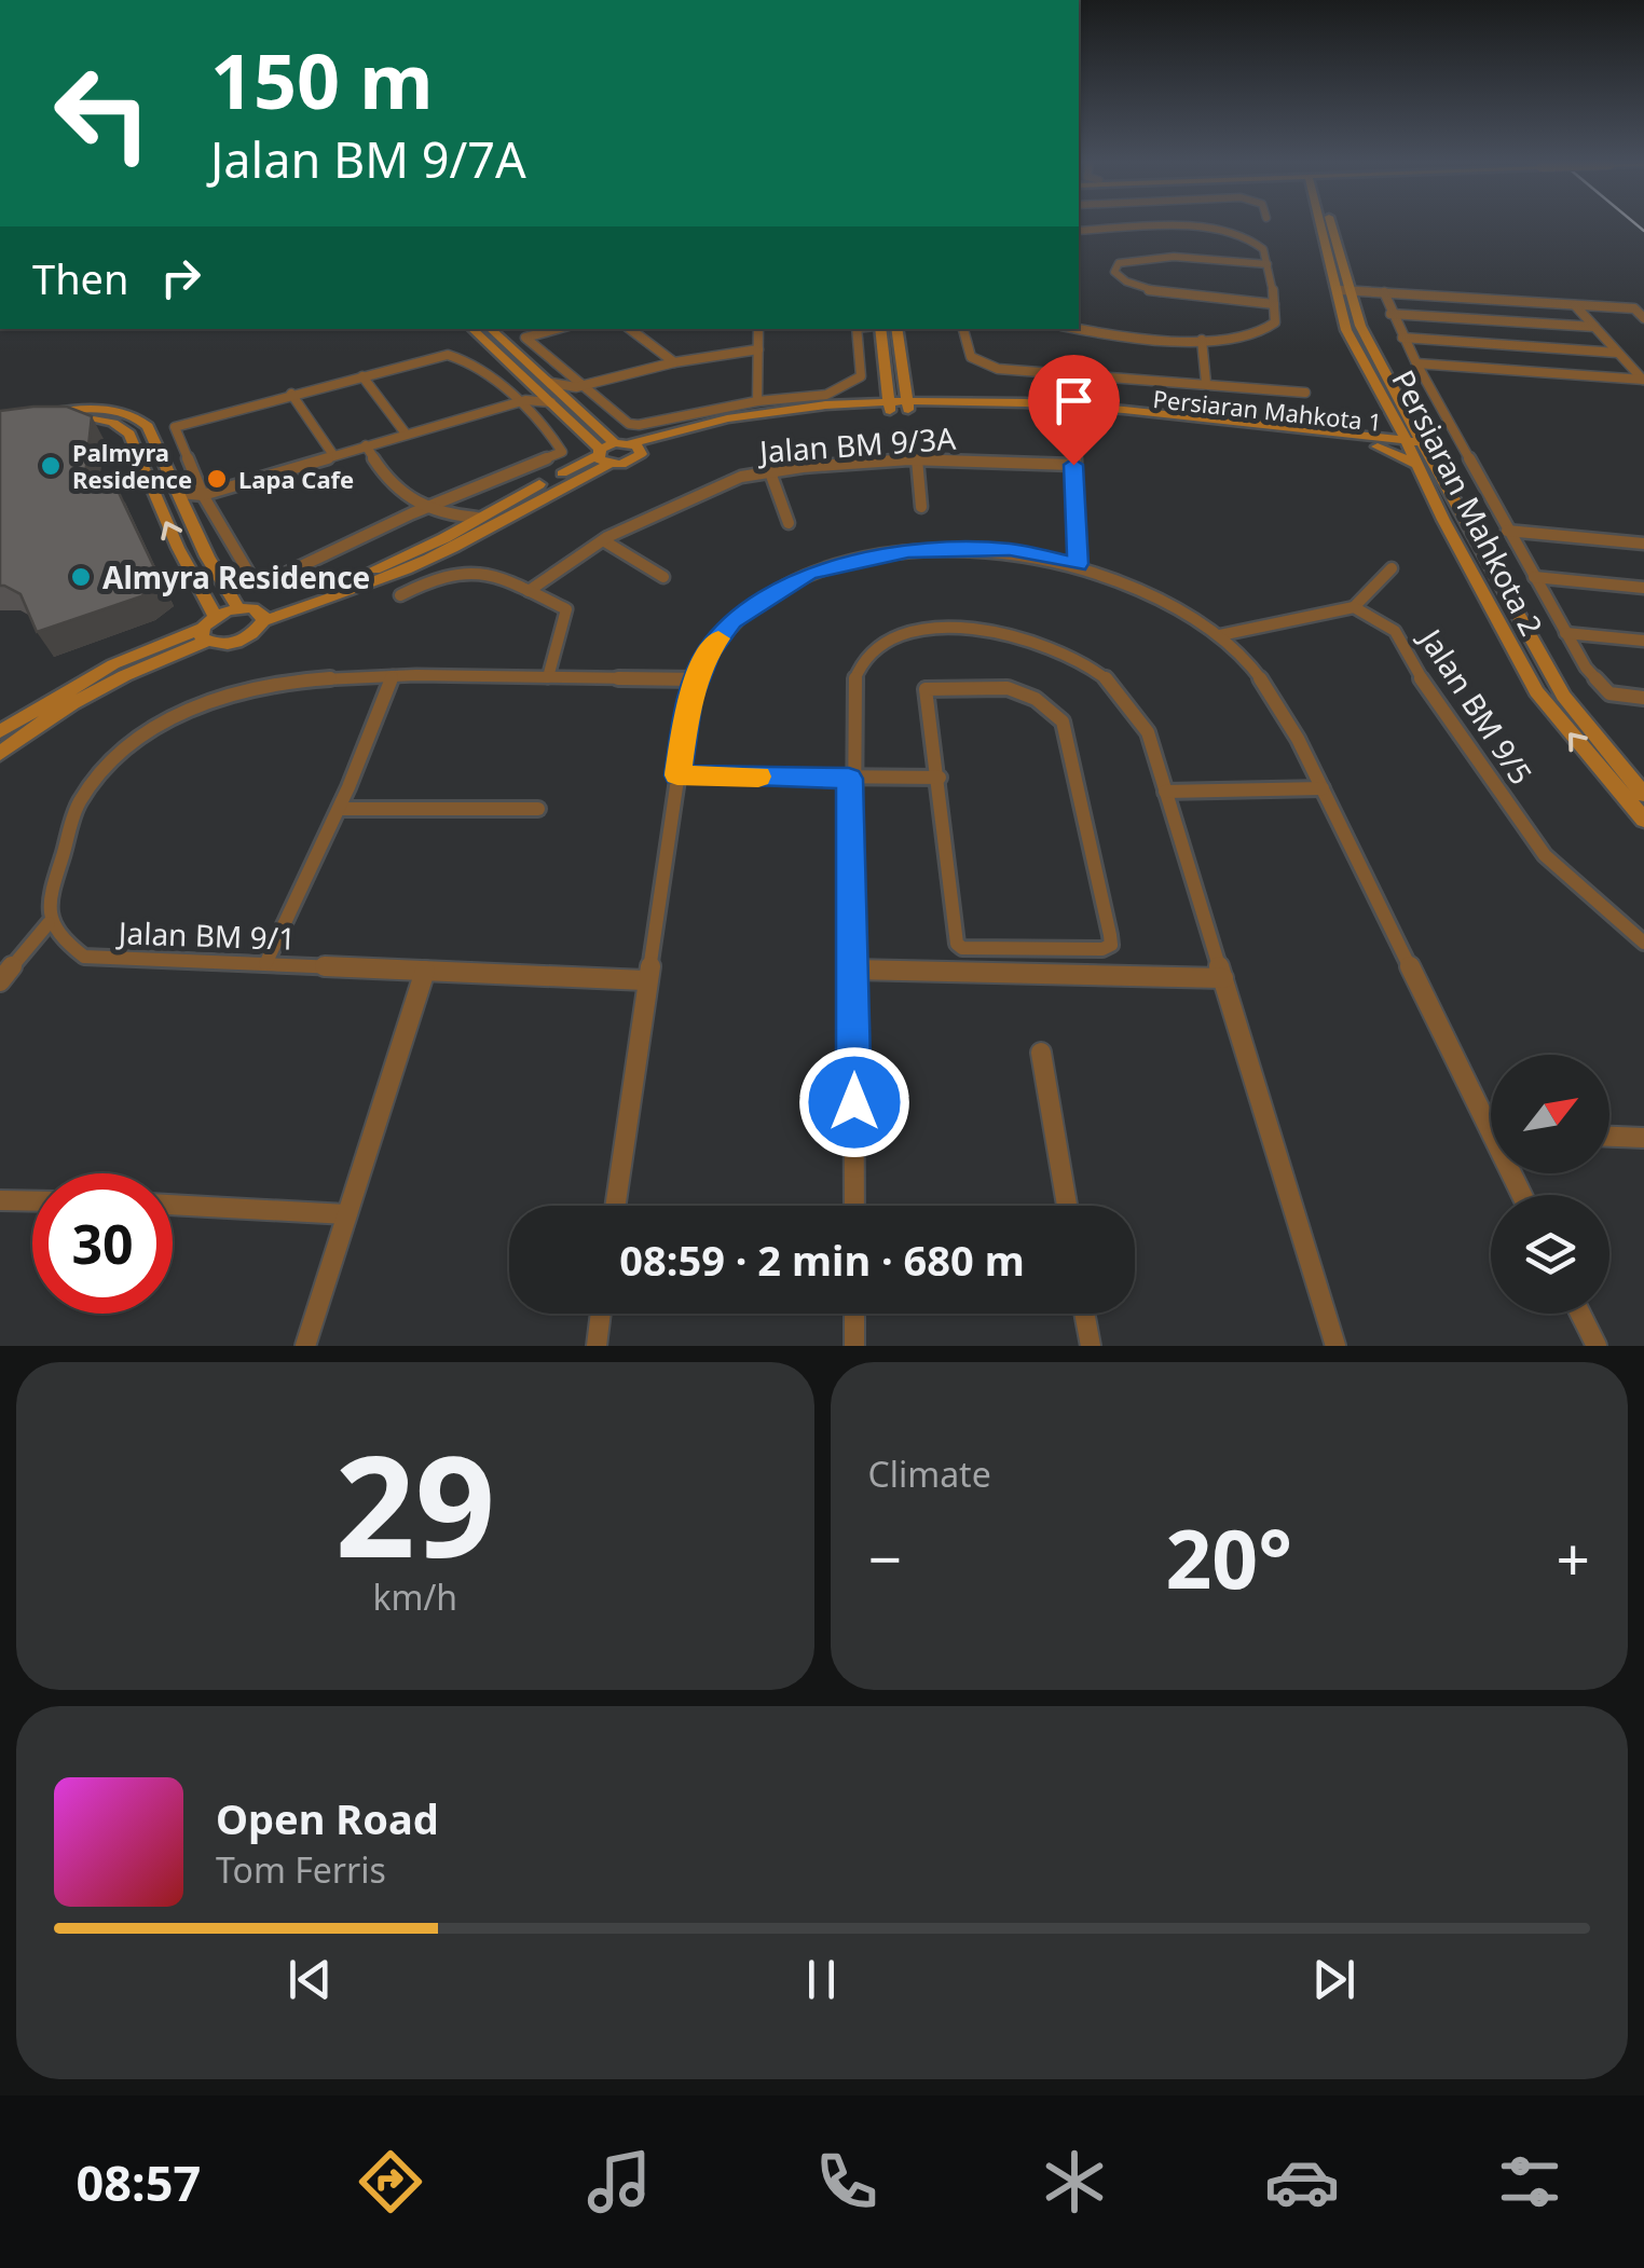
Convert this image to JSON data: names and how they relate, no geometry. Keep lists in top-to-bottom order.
{
  "streets": {
    "main road": ["Persiaran Mahkota 1", "Persiaran Mahkota 2"],
    "street": ["Jalan BM 9/3A", "Jalan BM 9/5", "Jalan BM 9/1"]
  },
  "crossings": [
    ["Persiaran Mahkota 1", "Persiaran Mahkota 2"]
  ],
  "places": ["Palmyra Residence", "Lapa Cafe", "Almyra Residence"],
  "north": "top right",
  "page": {
    "turn": ["150 m", "Jalan BM 9/7A"],
    "then": "Then",
    "limit": "30",
    "trip": "08:59 · 2 min · 680 m",
    "tile": [
      ["29", "km/h"],
      "Climate"
    ],
    "heat": ["−", "20°", "+"],
    "song": ["Open Road", "Tom Ferris"],
    "tabs": "08:57"
  }
}
